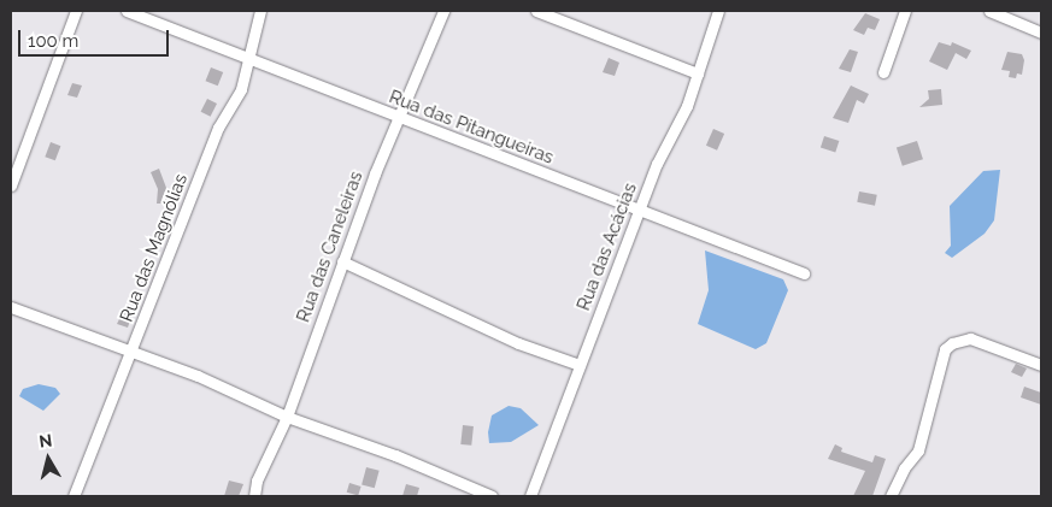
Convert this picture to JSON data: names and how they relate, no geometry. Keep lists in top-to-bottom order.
{
  "streets": {
    "street": [
      "Rua das Pitangueiras",
      "Rua das Caneleiras",
      "Rua das Acácias",
      "Rua das Magnólias"
    ]
  },
  "crossings": [
    ["Rua das Pitangueiras", "Rua das Caneleiras"],
    ["Rua das Pitangueiras", "Rua das Acácias"],
    ["Rua das Pitangueiras", "Rua das Magnólias"]
  ],
  "scale_bar": "100 m",
  "north": "top"
}
